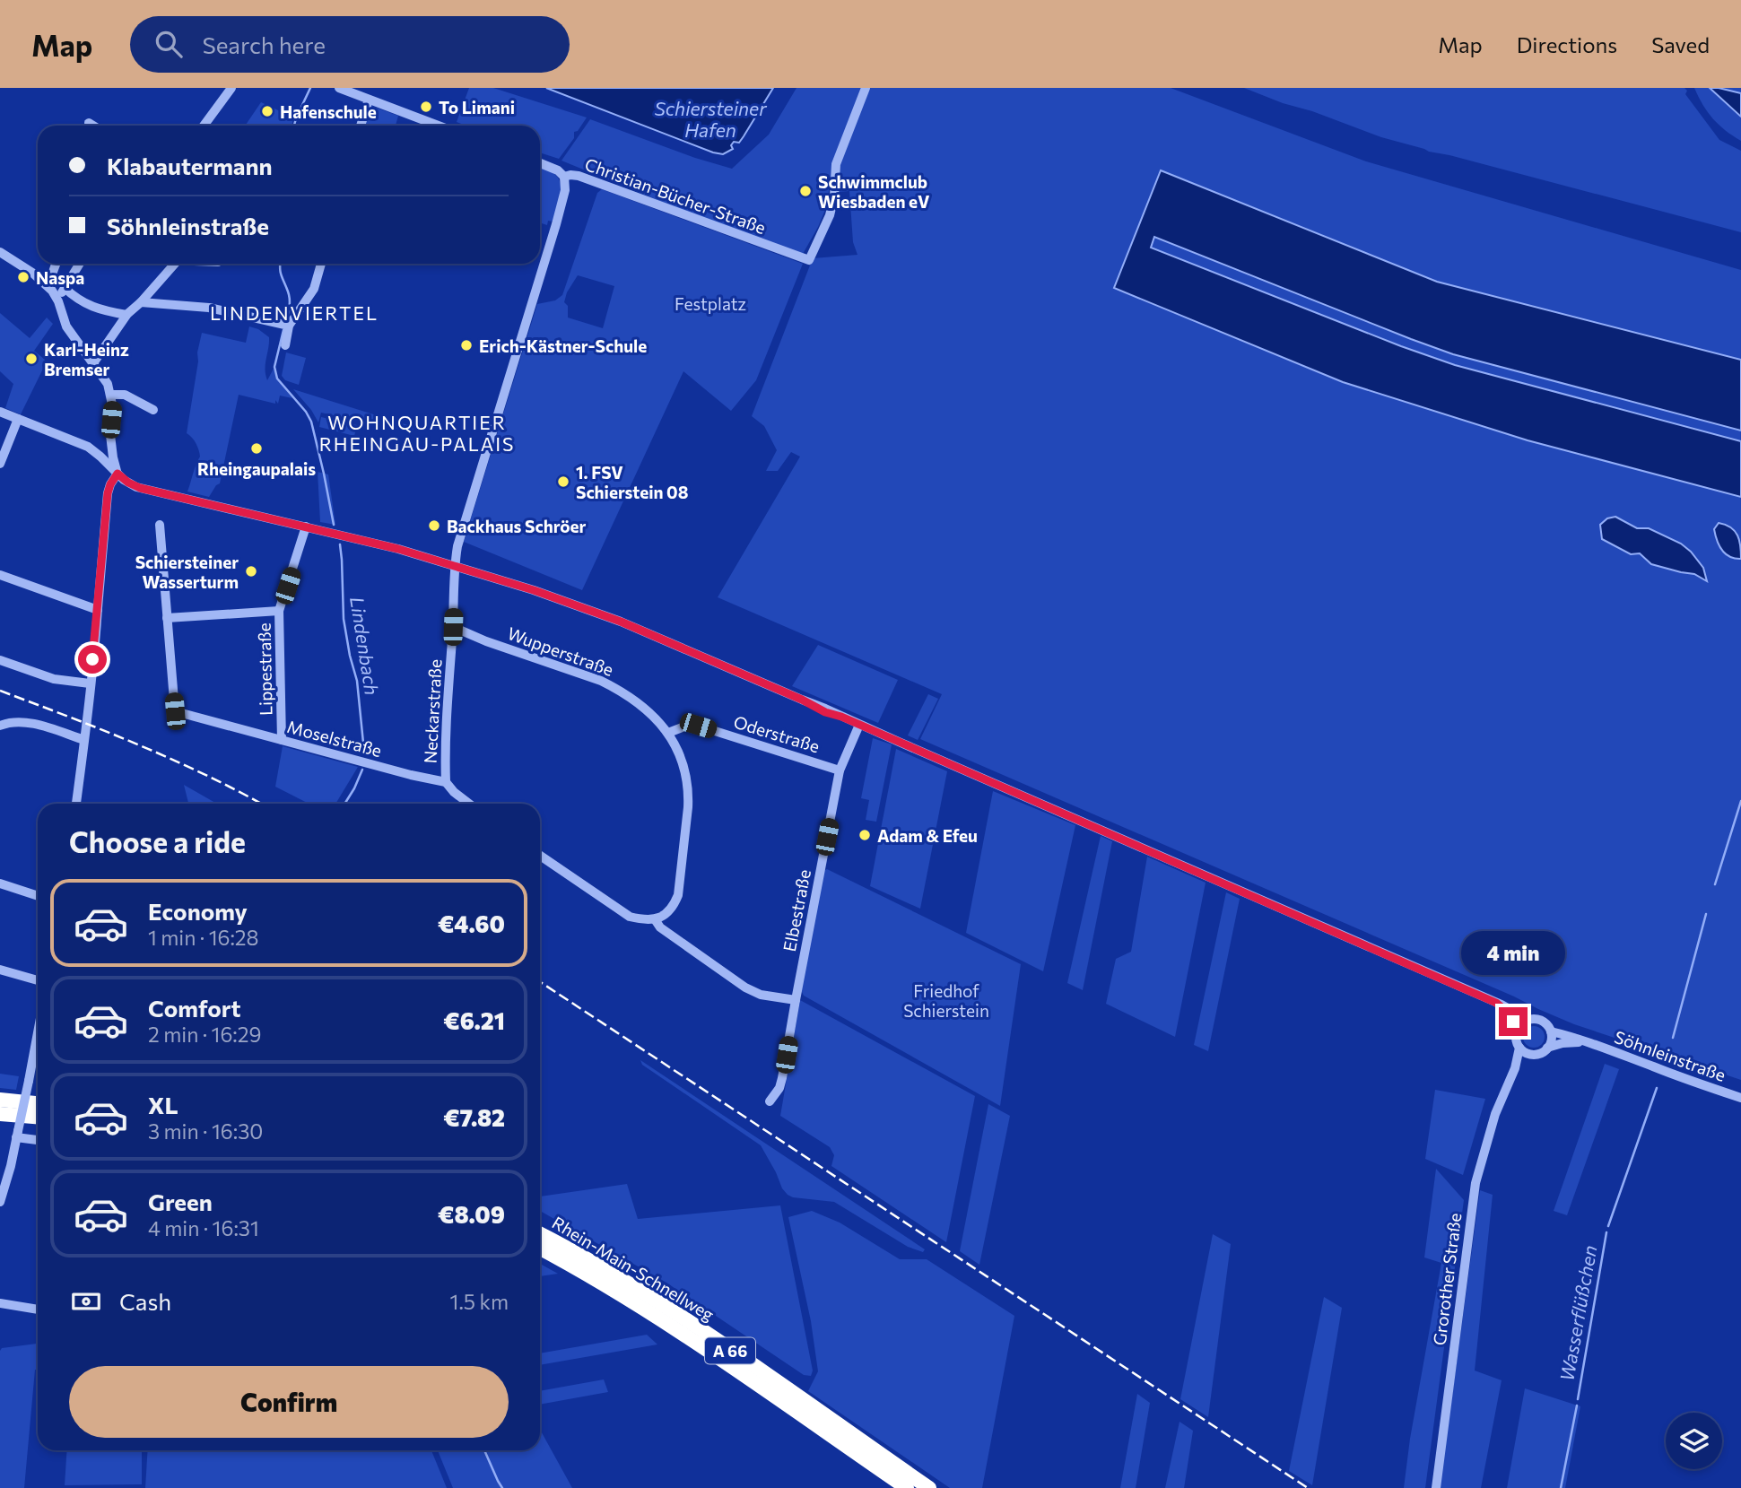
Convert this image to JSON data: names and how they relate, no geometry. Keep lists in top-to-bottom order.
{
  "streets": {
    "highway": ["Rhein-Main-Schnellweg", "A 66"],
    "street": [
      "Christian-Bücher-Straße",
      "Wupperstraße",
      "Lippestraße",
      "Neckarstraße",
      "Oderstraße",
      "Moselstraße",
      "Elbestraße",
      "Söhnleinstraße",
      "Grorother Straße"
    ]
  },
  "crossings": [
    ["Christian-Bücher-Straße", "Neckarstraße"],
    ["Wupperstraße", "Neckarstraße"],
    ["Wupperstraße", "Oderstraße"],
    ["Lippestraße", "Moselstraße"],
    ["Neckarstraße", "Moselstraße"],
    ["Oderstraße", "Elbestraße"],
    ["Söhnleinstraße", "Grorother Straße"]
  ],
  "districts": ["LINDENVIERTEL", "WOHNQUARTIER RHEINGAU-PALAIS"],
  "water": ["Schiersteiner Hafen", "Lindenbach", "Wasserflüßchen"],
  "parks": ["Festplatz", "Friedhof Schierstein"],
  "places": [
    "To Limani",
    "Hafenschule",
    "Schwimmclub Wiesbaden eV",
    "Naspa",
    "Erich-Kästner-Schule",
    "Karl-Heinz Bremser",
    "Rheingaupalais",
    "1. FSV Schierstein 08",
    "Backhaus Schröer",
    "Schiersteiner Wasserturm",
    "Adam & Efeu"
  ],
  "page": {
    "header": "Map",
    "search": "Search here",
    "nav": ["Map", "Directions", "Saved"],
    "banner": ["Klabautermann", "Söhnleinstraße"],
    "heading": "Choose a ride",
    "list": [
      {
        "name": "Economy",
        "note": "1 min · 16:28",
        "value": "€4.60"
      },
      {
        "name": "Comfort",
        "note": "2 min · 16:29",
        "value": "€6.21"
      },
      {
        "name": "XL",
        "note": "3 min · 16:30",
        "value": "€7.82"
      },
      {
        "name": "Green",
        "note": "4 min · 16:31",
        "value": "€8.09"
      }
    ],
    "bubble": "4 min",
    "pay": ["Cash", "1.5 km"],
    "buttons": "Confirm"
  }
}
